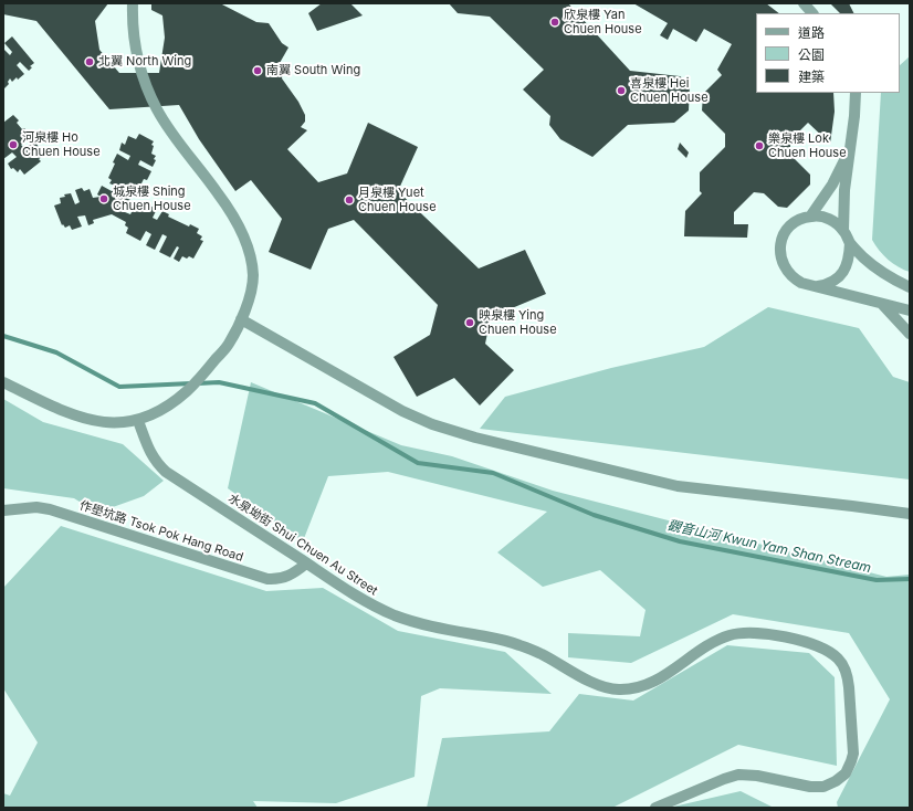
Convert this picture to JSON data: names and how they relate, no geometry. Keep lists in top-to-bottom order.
{
  "streets": {
    "street": ["作壆坑路 Tsok Pok Hang Road", "水泉坳街 Shui Chuen Au Street"]
  },
  "crossings": [
    ["作壆坑路 Tsok Pok Hang Road", "水泉坳街 Shui Chuen Au Street"]
  ],
  "water": ["觀音山河 Kwun Yam Shan Stream"],
  "places": [
    "欣泉樓 Yan Chuen House",
    "北翼 North Wing",
    "南翼 South Wing",
    "喜泉樓 Hei Chuen House",
    "河泉樓 Ho Chuen House",
    "樂泉樓 Lok Chuen House",
    "城泉樓 Shing Chuen House",
    "月泉樓 Yuet Chuen House",
    "映泉樓 Ying Chuen House"
  ],
  "legend": ["道路", "公園", "建築"]
}
